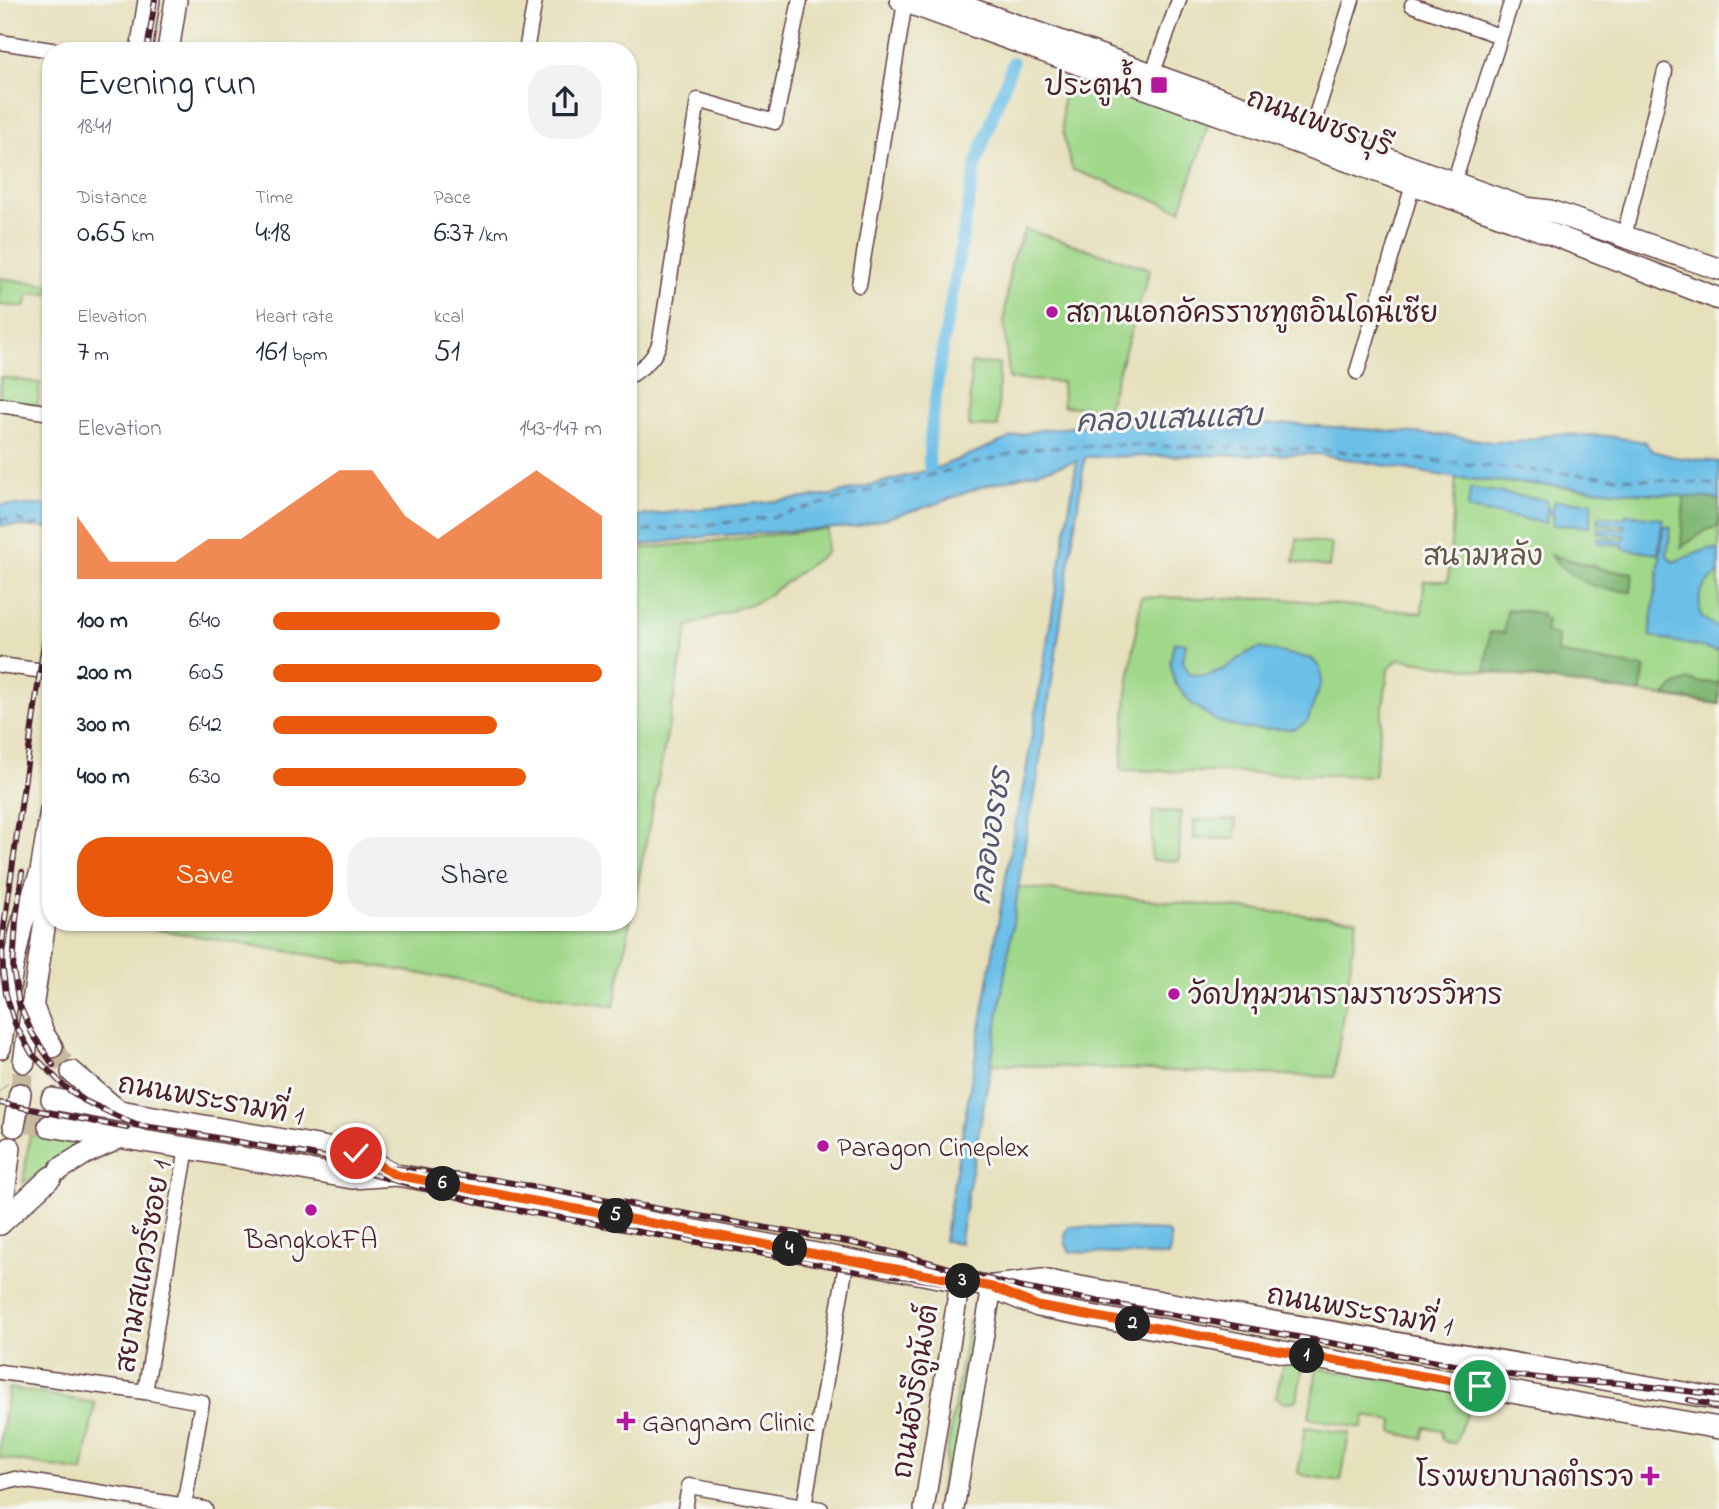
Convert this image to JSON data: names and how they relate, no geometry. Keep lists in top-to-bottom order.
{
  "streets": {
    "main road": ["ถนนเพชรบุรี", "ถนนพระรามที่ 1", "ถนนอังรีดูนังต์"],
    "street": ["สยามสแควร์ซอย 1"]
  },
  "crossings": [
    ["ถนนพระรามที่ 1", "สยามสแควร์ซอย 1"],
    ["ถนนพระรามที่ 1", "ถนนอังรีดูนังต์"]
  ],
  "water": ["คลองแสนแสบ", "คลองอรชร"],
  "parks": ["สนามหลัง"],
  "places": {
    "transit": ["ประตูน้ำ"],
    "other": [
      "สถานเอกอัครราชทูตอินโดนีเซีย",
      "วัดปทุมวนารามราชวรวิหาร",
      "Paragon Cineplex",
      "BangkokFA"
    ],
    "health": ["Gangnam Clinic", "โรงพยาบาลตำรวจ"]
  },
  "page": {
    "heading": ["Evening run", "18:41"],
    "stats": [
      ["Distance", "0.65 km"],
      ["Time", "4:18"],
      ["Pace", "6:37 /km"],
      ["Elevation", "7 m"],
      ["Heart rate", "161 bpm"],
      ["kcal", "51"]
    ],
    "chart": ["Elevation", "143–147 m"],
    "list": [
      {
        "name": "100 m",
        "note": "6:40"
      },
      {
        "name": "200 m",
        "note": "6:05"
      },
      {
        "name": "300 m",
        "note": "6:42"
      },
      {
        "name": "400 m",
        "note": "6:30"
      }
    ],
    "buttons": ["Save", "Share"],
    "pins": [
      "6",
      "5",
      "4",
      "3",
      "2",
      "1"
    ]
  }
}
